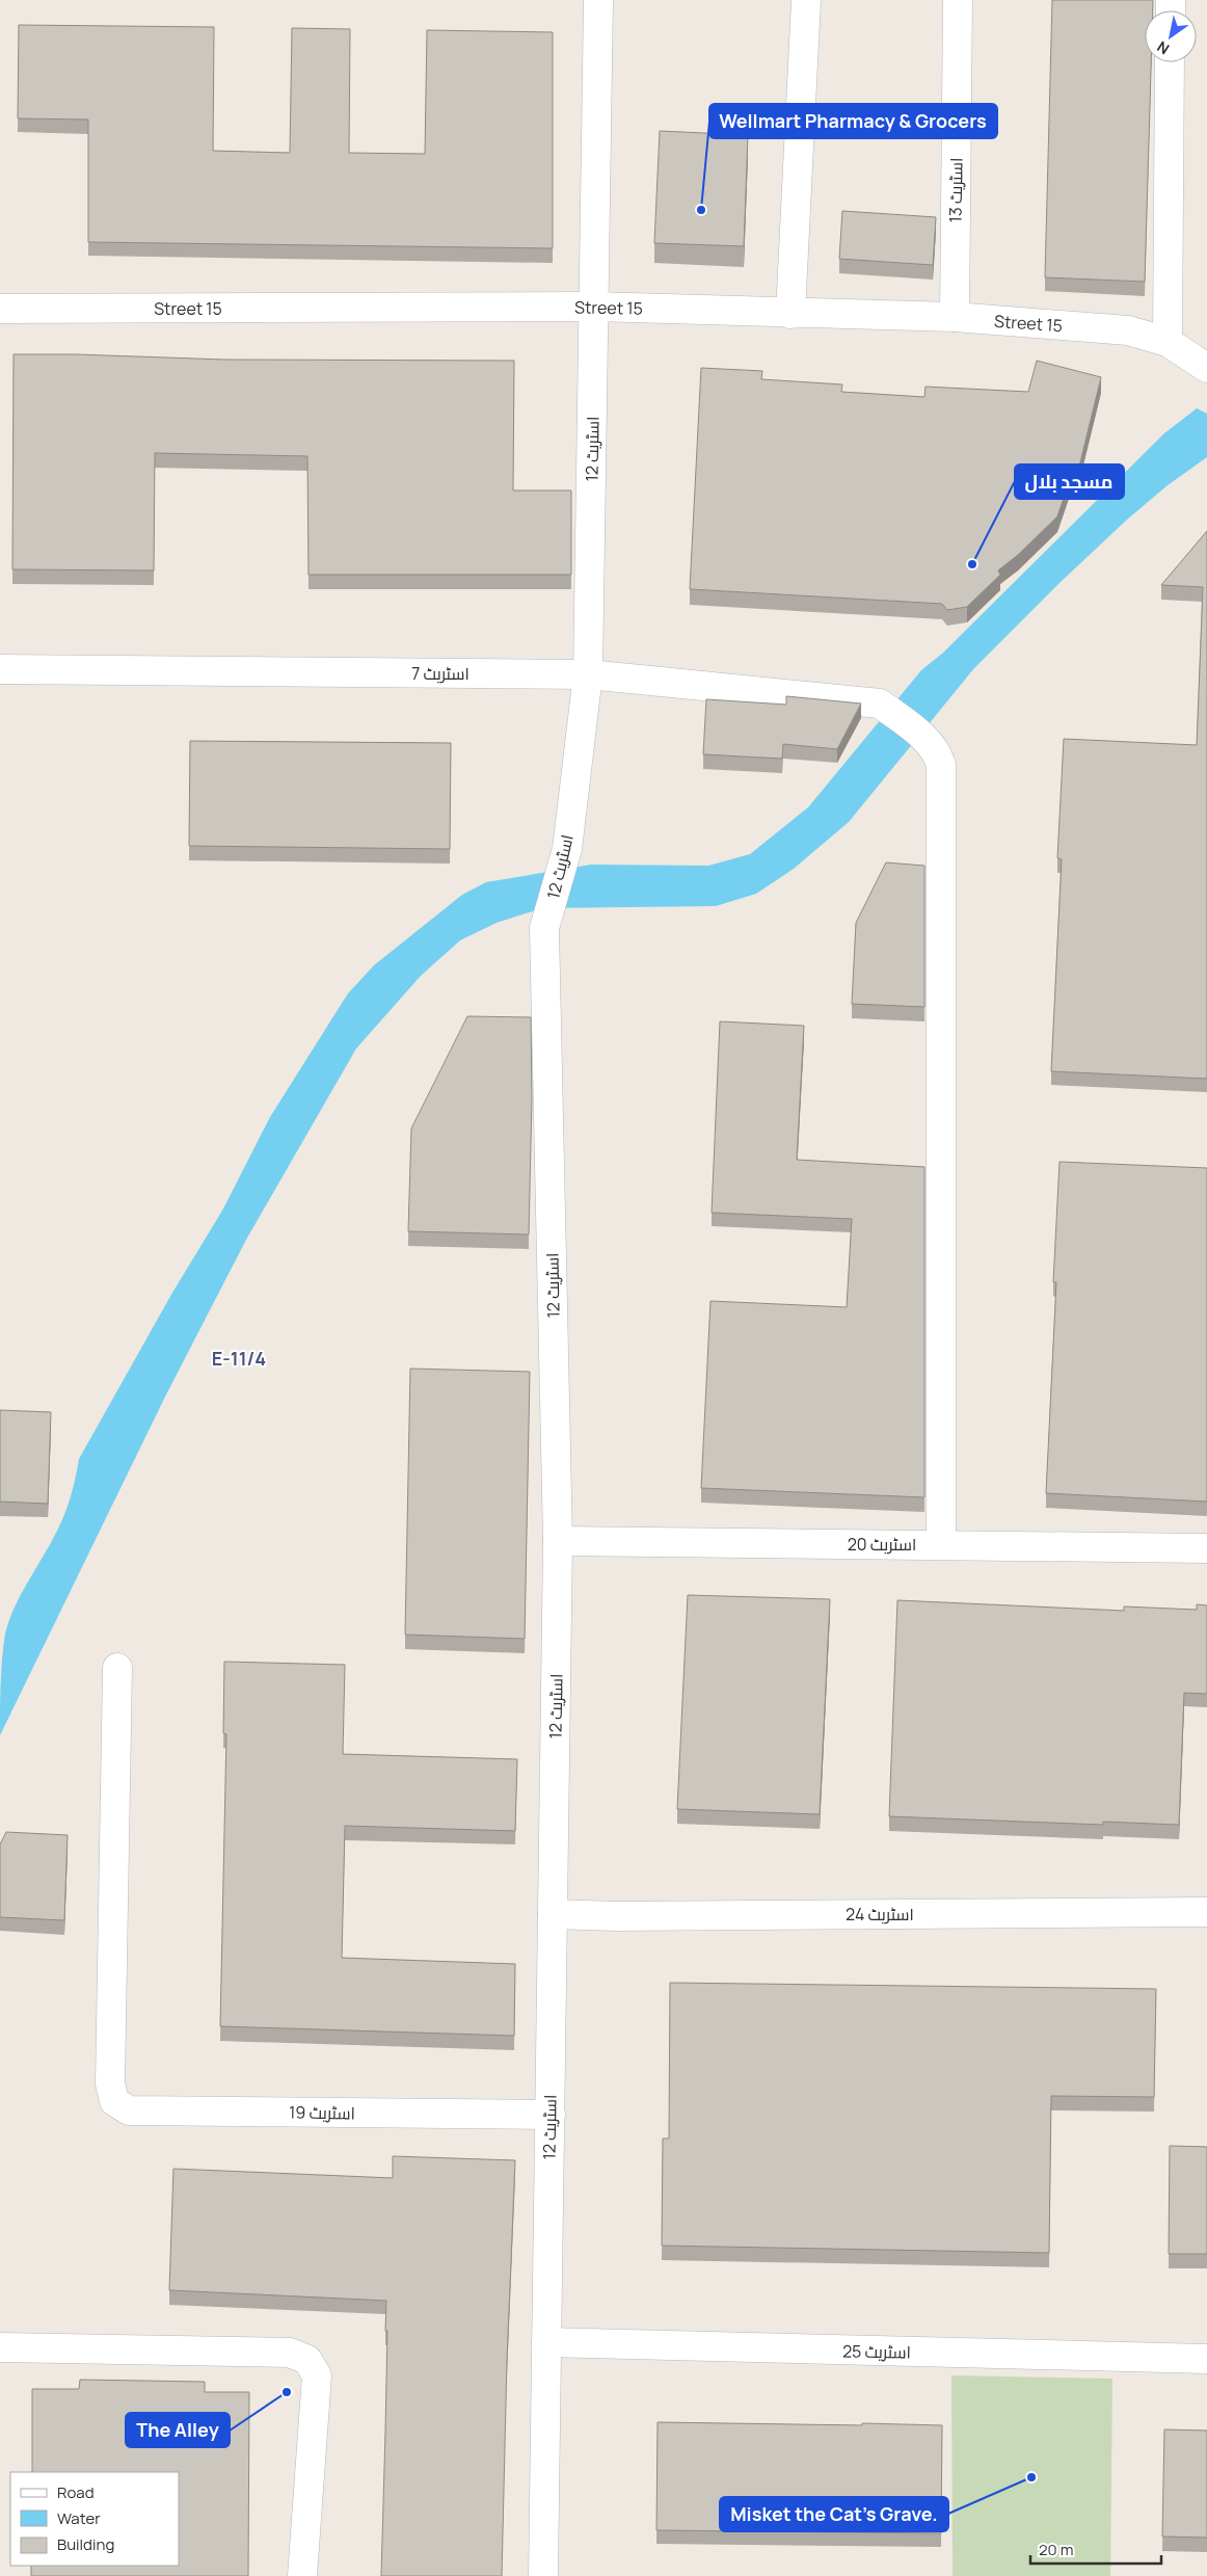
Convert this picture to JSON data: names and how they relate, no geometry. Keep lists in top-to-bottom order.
{
  "streets": {
    "street": [
      "اسٹریٹ 13",
      "Street 15",
      "اسٹریٹ 12",
      "اسٹریٹ 7",
      "اسٹریٹ 20",
      "اسٹریٹ 24",
      "اسٹریٹ 19",
      "اسٹریٹ 25"
    ]
  },
  "crossings": [
    ["اسٹریٹ 13", "Street 15"],
    ["Street 15", "اسٹریٹ 12"],
    ["اسٹریٹ 12", "اسٹریٹ 7"],
    ["اسٹریٹ 12", "اسٹریٹ 20"],
    ["اسٹریٹ 12", "اسٹریٹ 24"],
    ["اسٹریٹ 12", "اسٹریٹ 19"],
    ["اسٹریٹ 12", "اسٹریٹ 25"],
    ["اسٹریٹ 7", "اسٹریٹ 20"]
  ],
  "districts": ["E-11/4"],
  "places": [
    "Wellmart Pharmacy & Grocers",
    "مسجد بلال",
    "The Alley",
    "Misket the Cat's Grave."
  ],
  "legend": ["Road", "Water", "Building"],
  "scale_bar": "20 m",
  "north": "bottom left"
}
